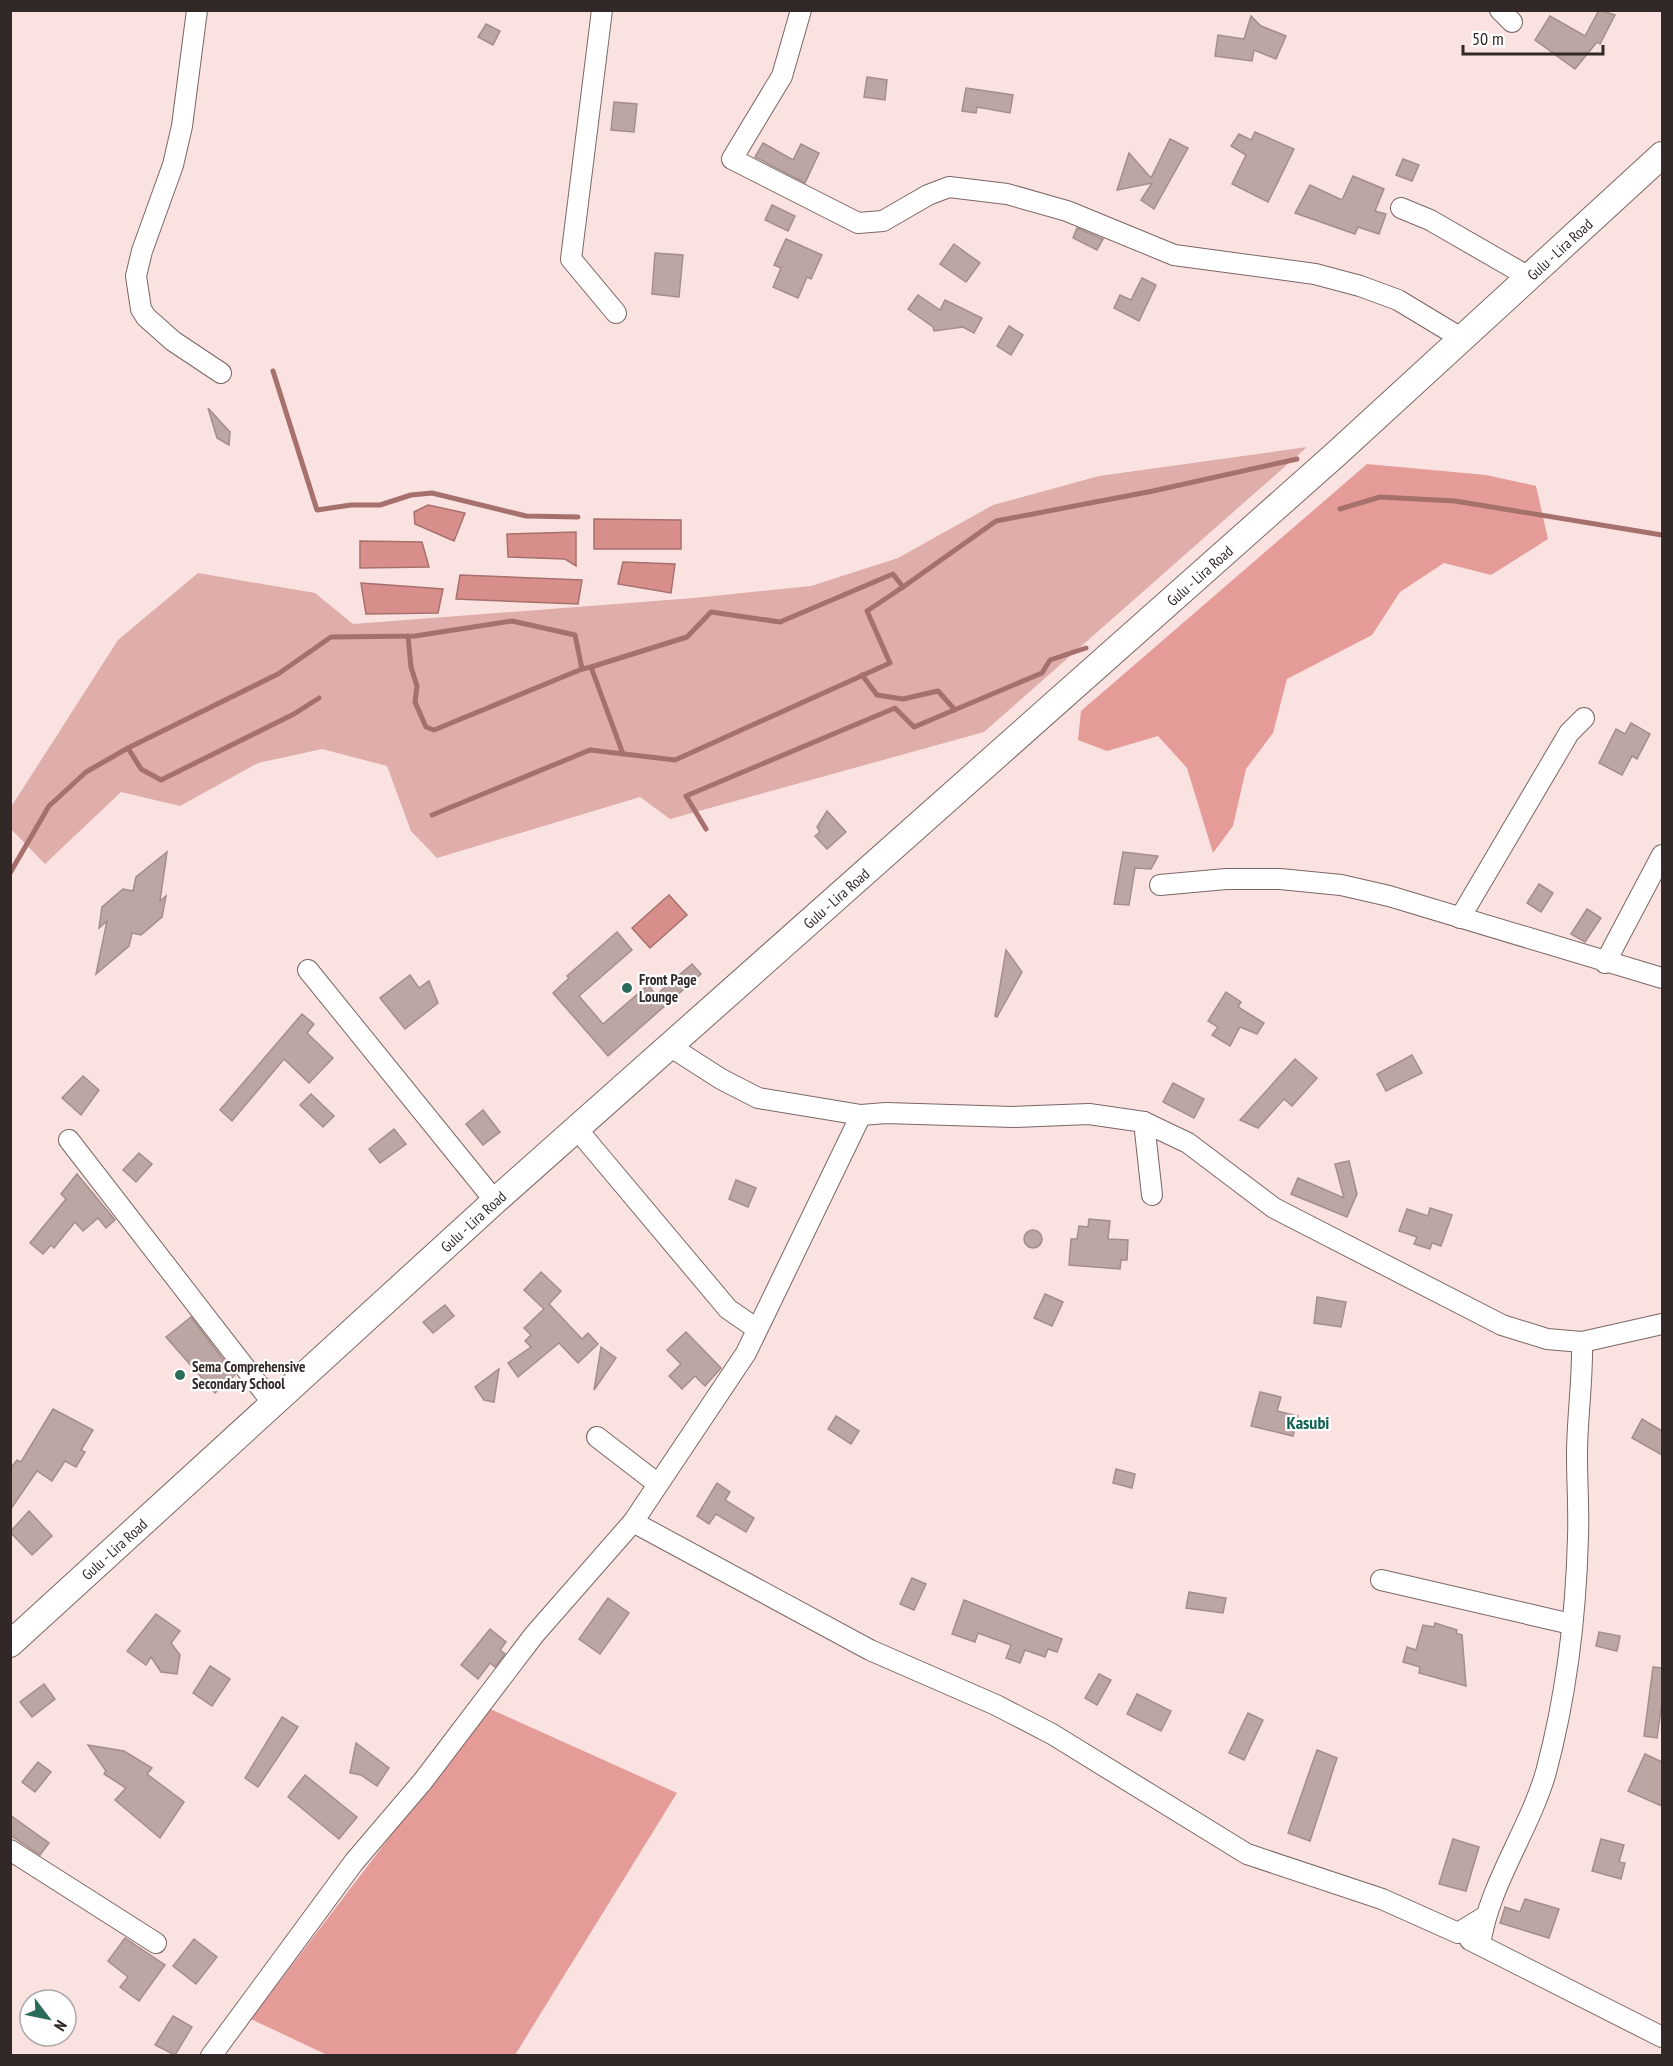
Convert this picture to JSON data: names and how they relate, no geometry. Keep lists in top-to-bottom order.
{
  "streets": {
    "main road": ["Gulu - Lira Road"]
  },
  "districts": ["Kasubi"],
  "places": ["Front Page Lounge", "Sema Comprehensive Secondary School"],
  "scale_bar": "50 m",
  "north": "bottom right"
}
